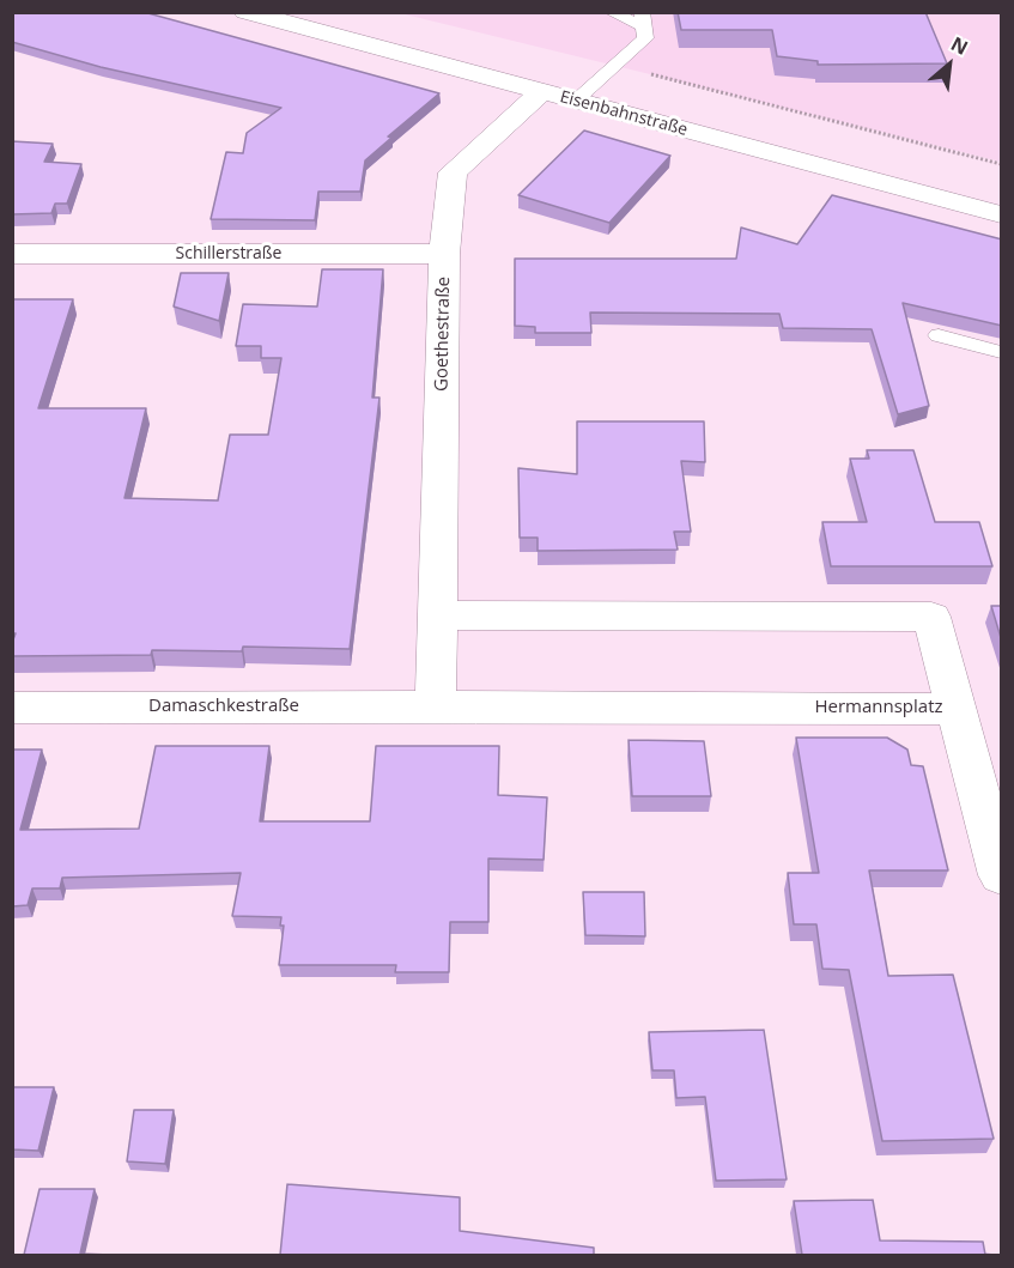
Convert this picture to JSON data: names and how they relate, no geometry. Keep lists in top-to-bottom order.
{
  "streets": {
    "street": [
      "Eisenbahnstraße",
      "Schillerstraße",
      "Goethestraße",
      "Damaschkestraße",
      "Hermannsplatz"
    ]
  },
  "crossings": [
    ["Eisenbahnstraße", "Goethestraße"],
    ["Schillerstraße", "Goethestraße"],
    ["Goethestraße", "Hermannsplatz"],
    ["Damaschkestraße", "Hermannsplatz"]
  ],
  "north": "top right"
}
